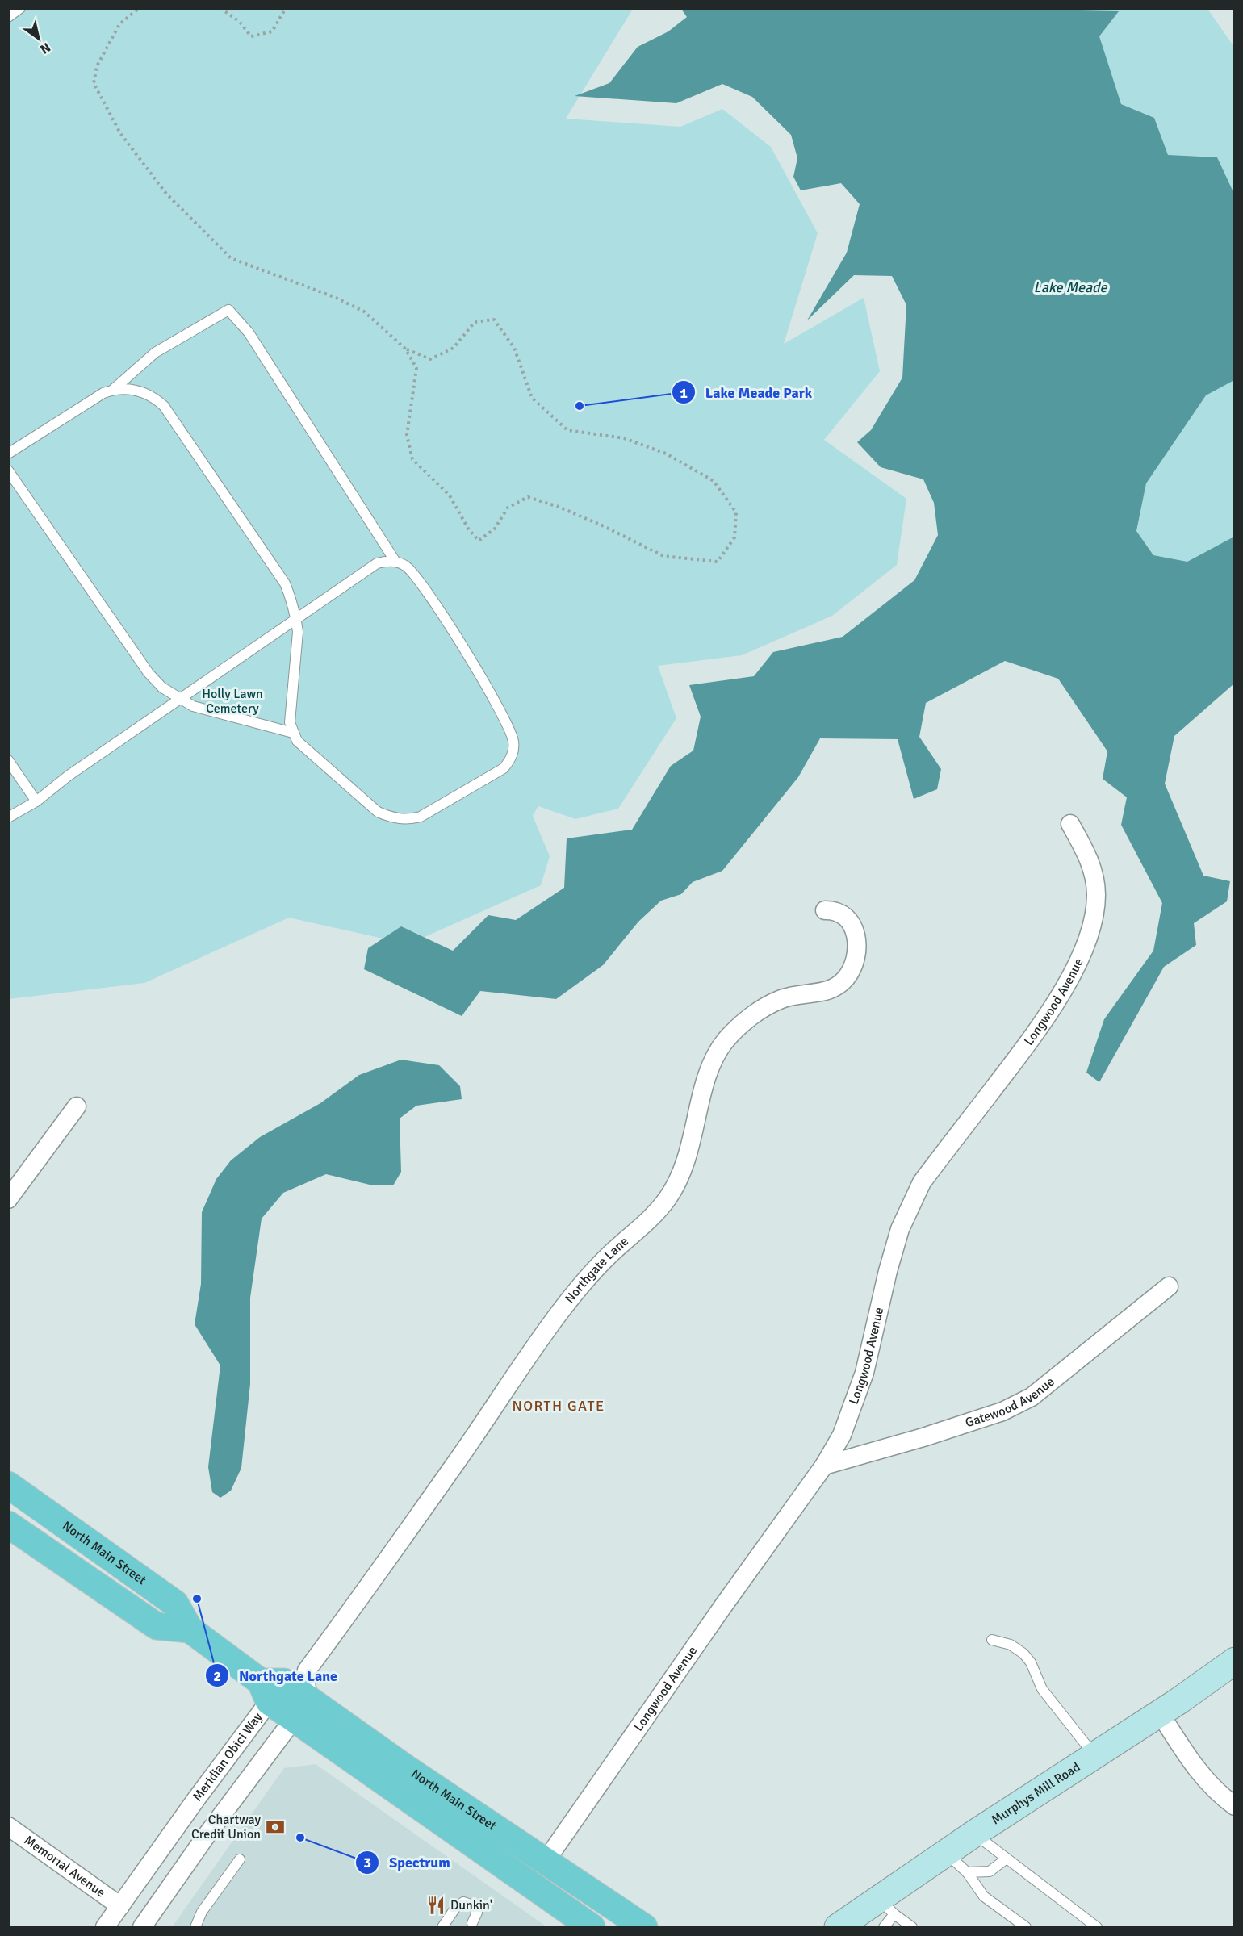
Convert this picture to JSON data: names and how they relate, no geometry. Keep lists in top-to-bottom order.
{
  "streets": {
    "main road": ["North Main Street"],
    "street": [
      "Longwood Avenue",
      "Northgate Lane",
      "Gatewood Avenue",
      "Meridian Obici Way",
      "Murphys Mill Road",
      "Memorial Avenue"
    ]
  },
  "crossings": [
    ["Longwood Avenue", "Gatewood Avenue"],
    ["Longwood Avenue", "North Main Street"],
    ["Northgate Lane", "North Main Street"],
    ["Northgate Lane", "Meridian Obici Way"],
    ["North Main Street", "Meridian Obici Way"],
    ["Meridian Obici Way", "Memorial Avenue"]
  ],
  "districts": ["NORTH GATE"],
  "water": ["Lake Meade"],
  "parks": ["Holly Lawn Cemetery"],
  "places": {
    "other": ["Lake Meade Park", "Northgate Lane", "Spectrum"],
    "bank": ["Chartway Credit Union"],
    "restaurant": ["Dunkin'"]
  },
  "north": "bottom right"
}
